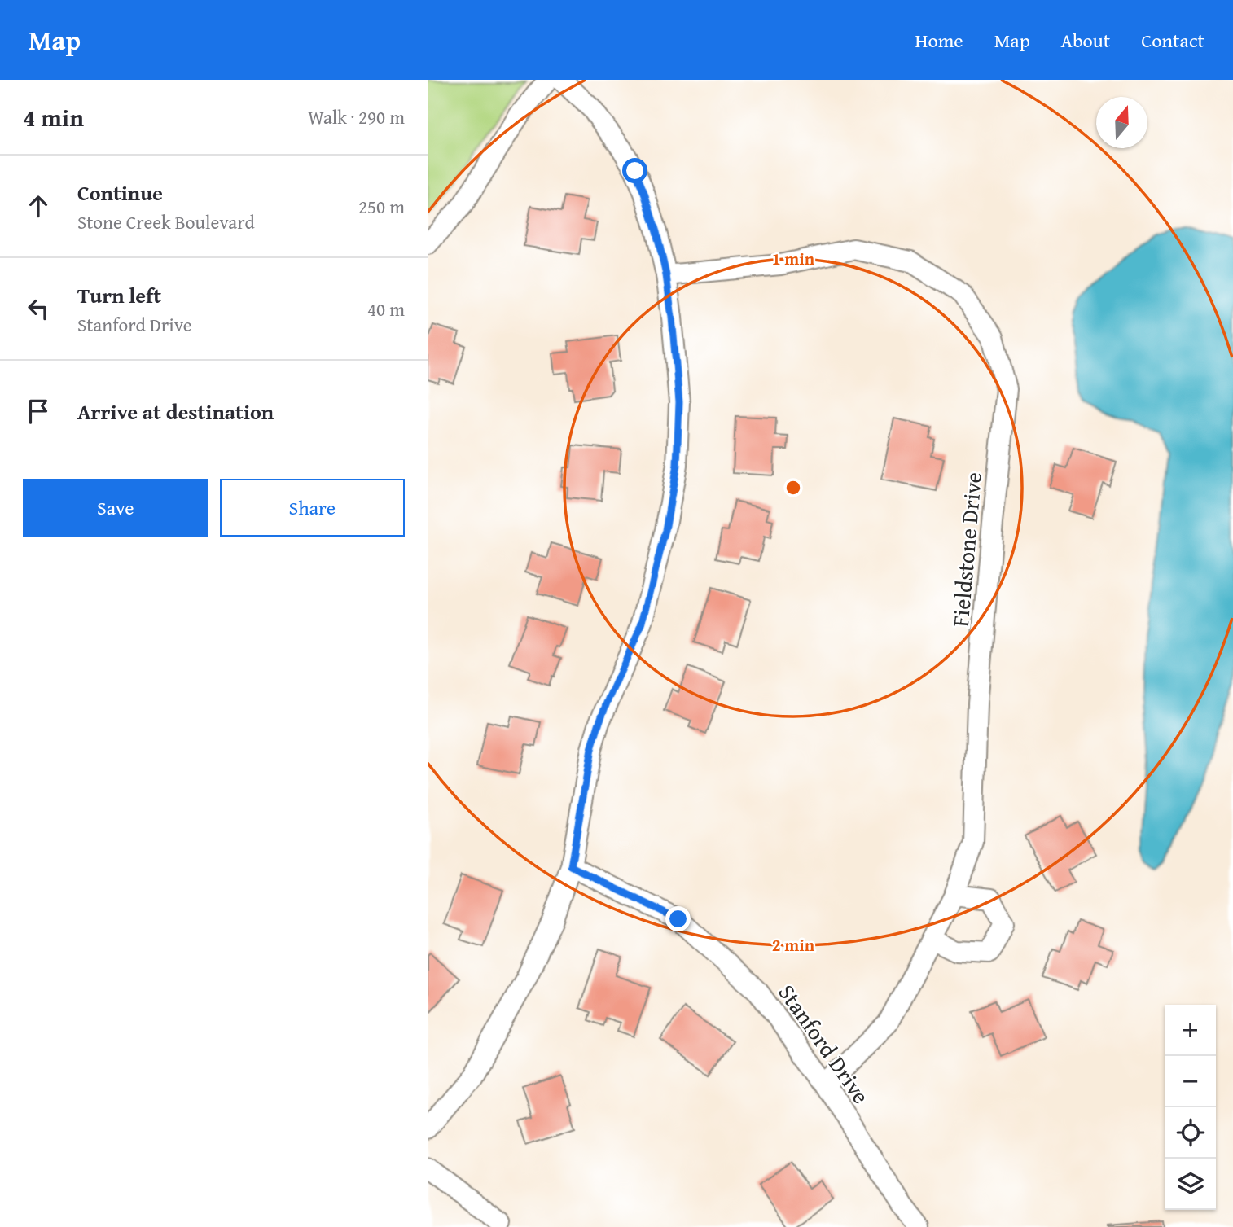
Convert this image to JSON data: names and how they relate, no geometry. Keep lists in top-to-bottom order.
{
  "streets": {
    "street": ["Fieldstone Drive", "Stanford Drive"]
  },
  "crossings": [
    ["Fieldstone Drive", "Stanford Drive"]
  ],
  "north": "top",
  "page": {
    "header": "Map",
    "nav": [
      "Home",
      "Map",
      "About",
      "Contact"
    ],
    "heading": ["4 min", "Walk · 290 m"],
    "list": [
      ["Continue", "Stone Creek Boulevard", "250 m"],
      ["Turn left", "Stanford Drive", "40 m"],
      "Arrive at destination"
    ],
    "buttons": ["Save", "Share"],
    "map_buttons": ["+", "−"]
  },
  "rings": ["1 min", "2 min"]
}
